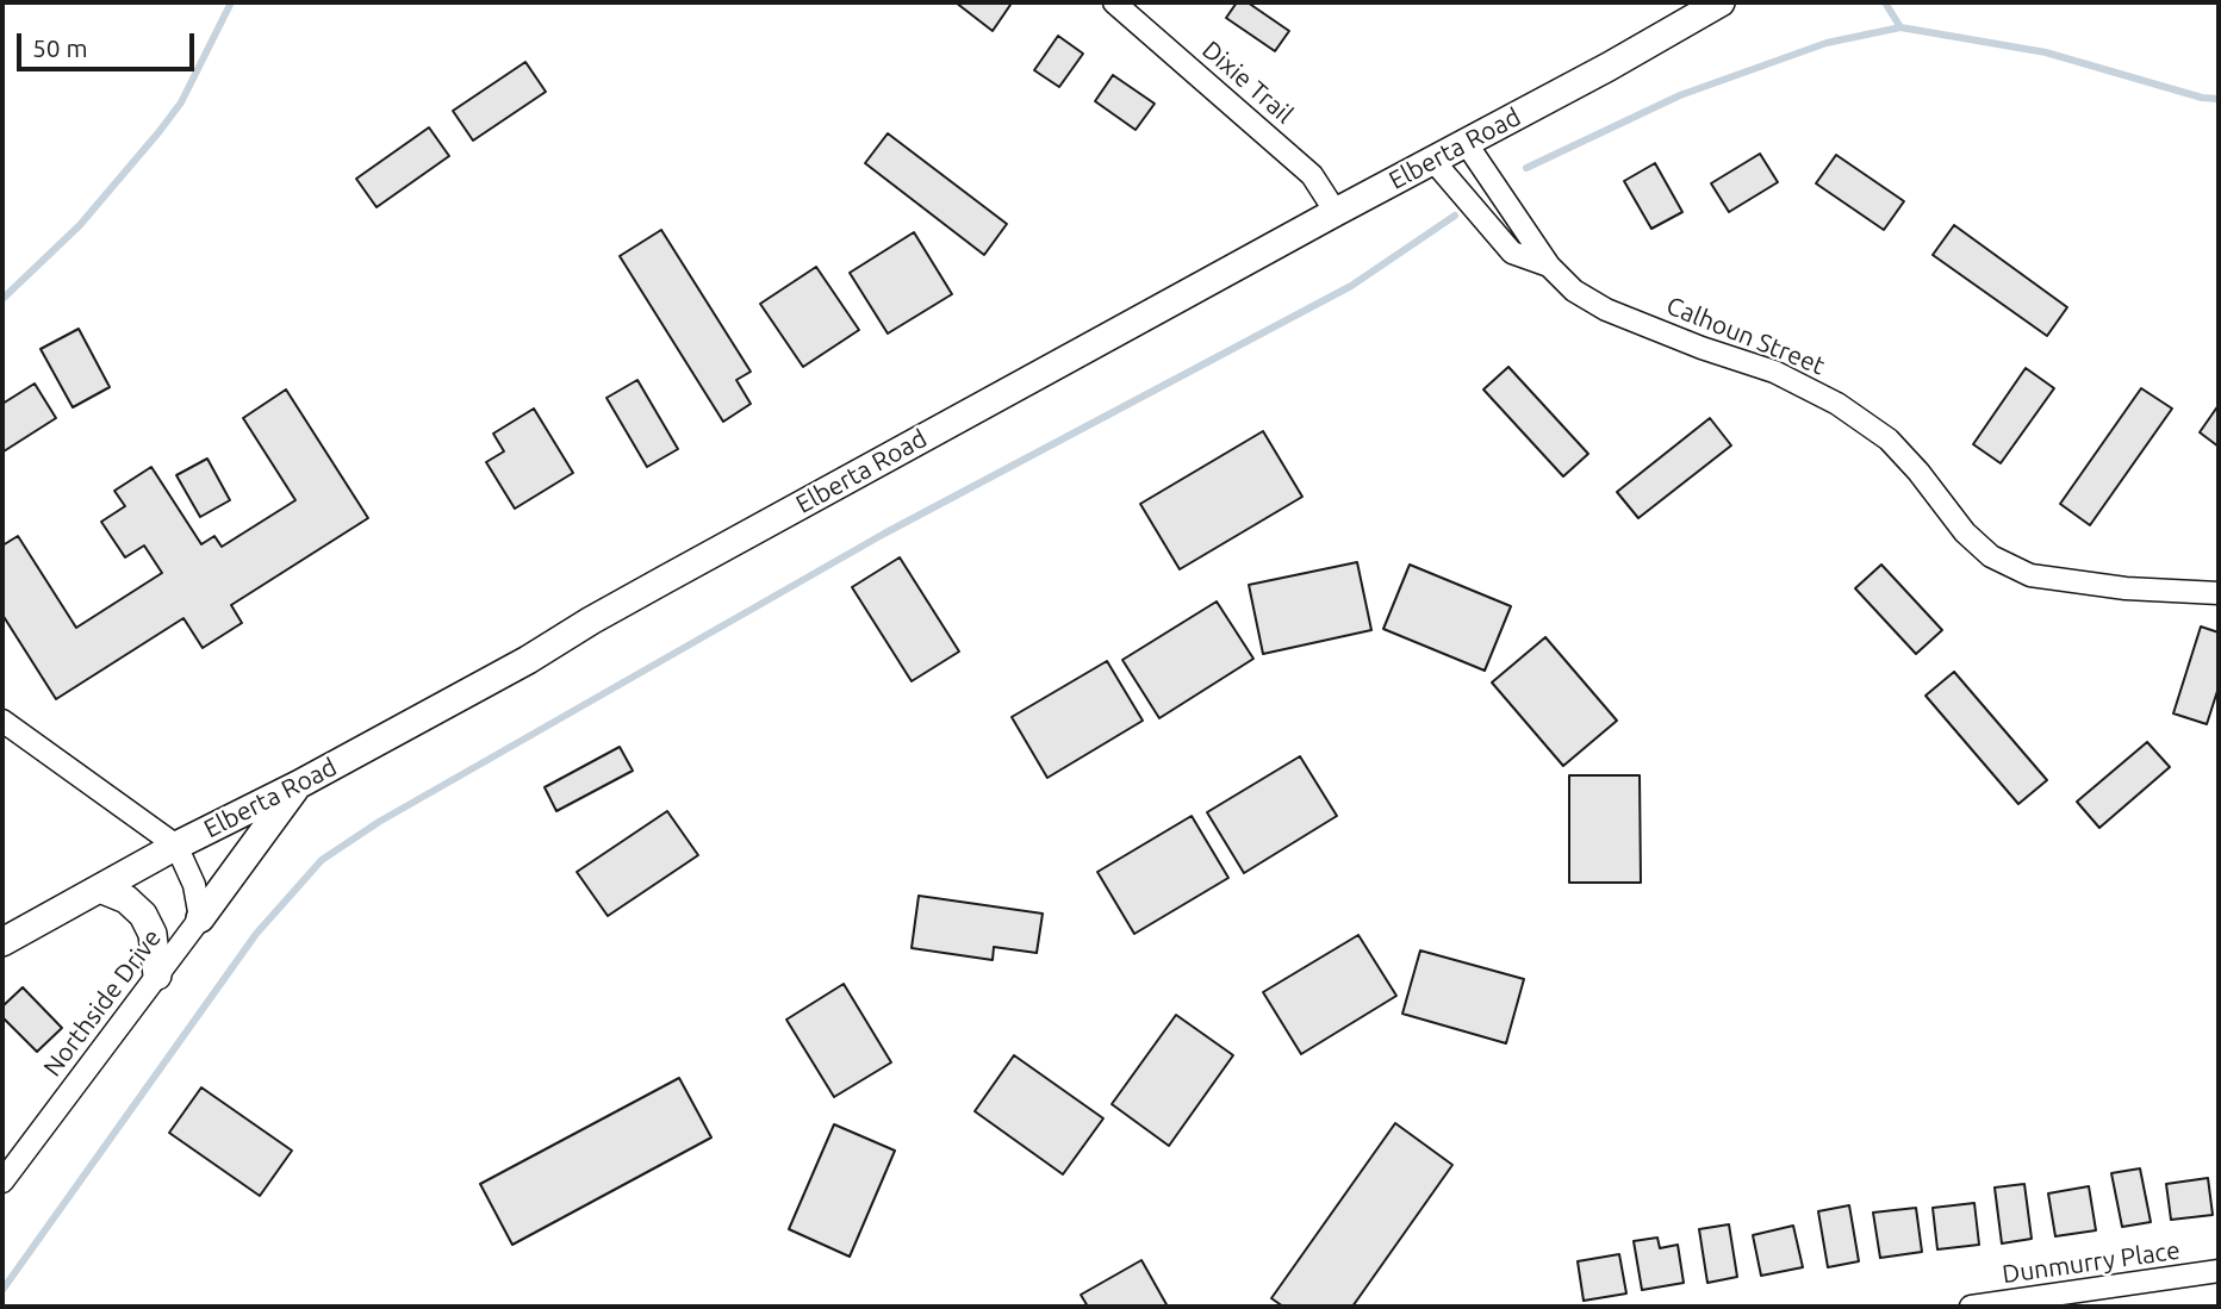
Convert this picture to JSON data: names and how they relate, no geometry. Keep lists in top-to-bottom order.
{
  "streets": {
    "street": [
      "Dixie Trail",
      "Elberta Road",
      "Calhoun Street",
      "Northside Drive",
      "Dunmurry Place"
    ]
  },
  "crossings": [
    ["Dixie Trail", "Elberta Road"],
    ["Elberta Road", "Calhoun Street"]
  ],
  "scale_bar": "50 m"
}
